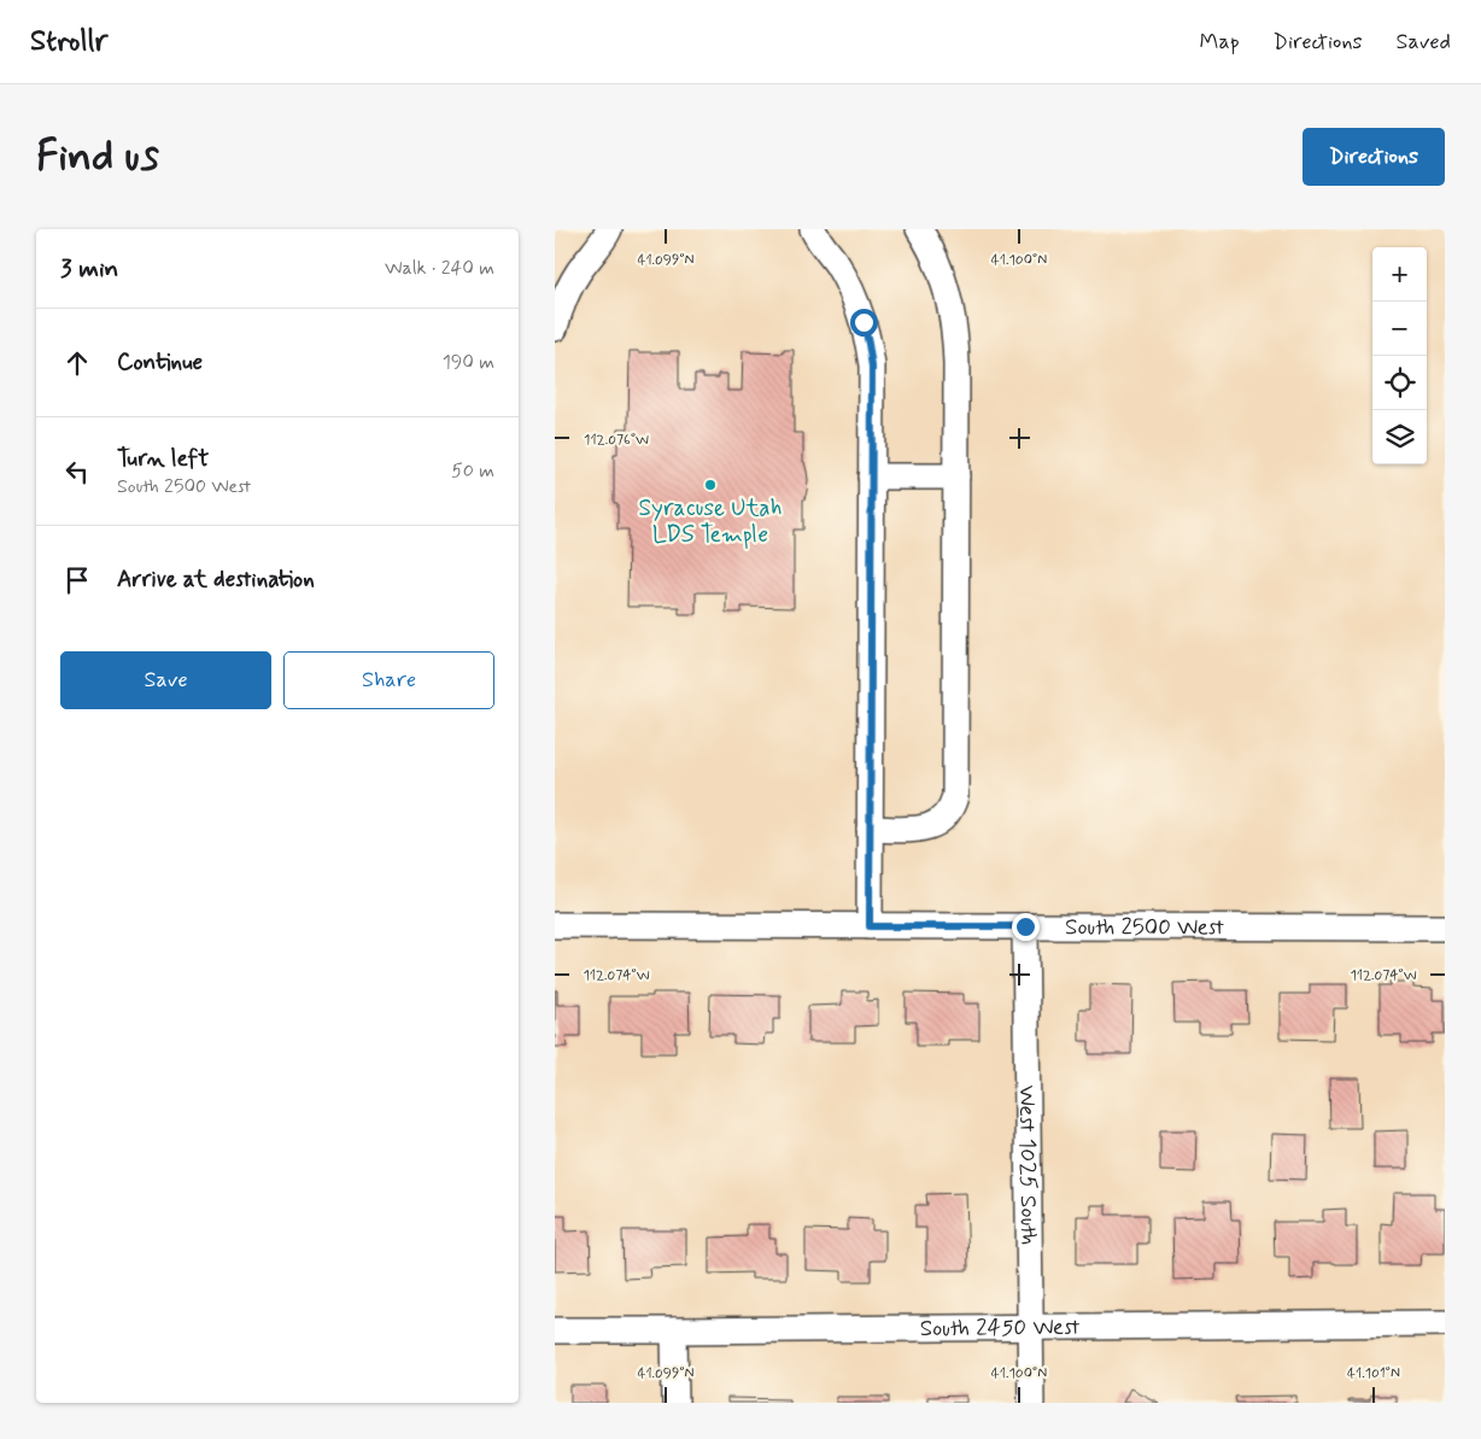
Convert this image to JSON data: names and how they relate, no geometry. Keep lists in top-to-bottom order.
{
  "streets": {
    "street": ["South 2500 West", "West 1025 South", "South 2450 West"]
  },
  "crossings": [
    ["South 2500 West", "West 1025 South"],
    ["West 1025 South", "South 2450 West"]
  ],
  "places": ["Syracuse Utah LDS Temple"],
  "page": {
    "header": "Strollr",
    "nav": ["Map", "Directions", "Saved"],
    "buttons": [
      "Directions",
      ["Save", "Share"]
    ],
    "title": "Find us",
    "heading": ["3 min", "Walk · 240 m"],
    "map_buttons": ["+", "−"],
    "list": [
      ["Continue", "190 m"],
      ["Turn left", "South 2500 West", "50 m"],
      "Arrive at destination"
    ]
  },
  "coordinates": [
    "41.099°N",
    "41.100°N",
    "112.076°W",
    "112.074°W",
    "41.101°N"
  ]
}
